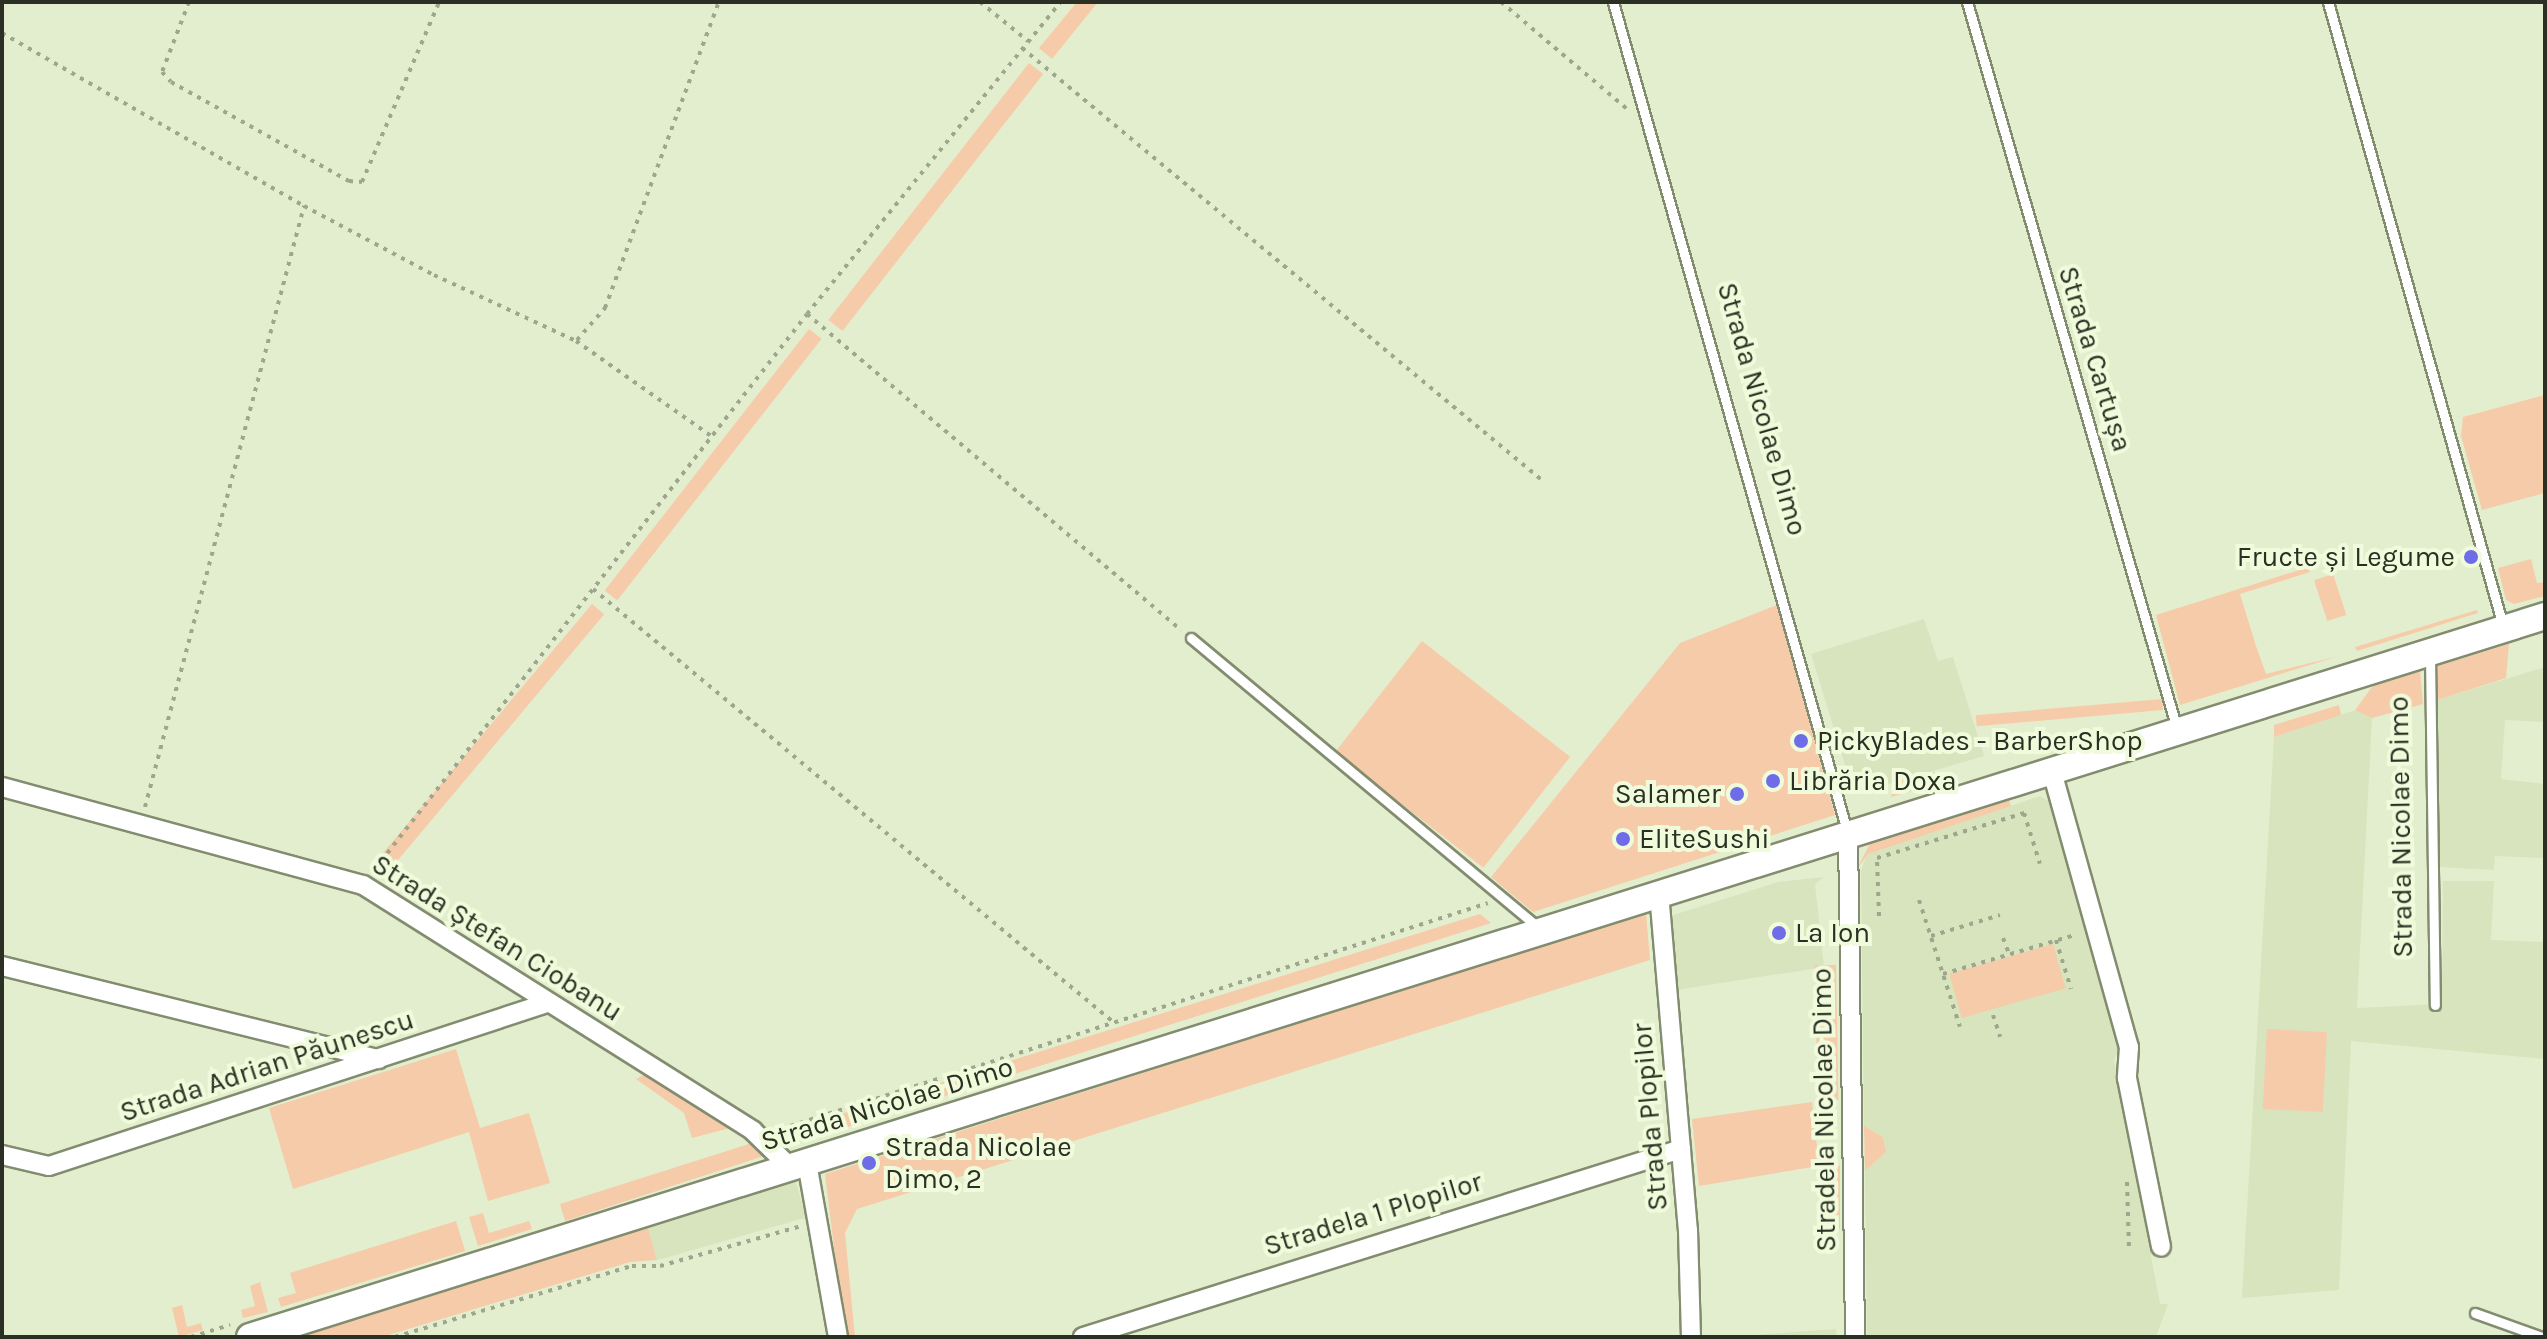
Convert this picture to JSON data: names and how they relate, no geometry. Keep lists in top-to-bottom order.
{
  "streets": {
    "street": [
      "Strada Nicolae Dimo",
      "Strada Ștefan Ciobanu",
      "Strada Adrian Păunescu",
      "Stradela Nicolae Dimo",
      "Strada Plopilor",
      "Stradela 1 Plopilor"
    ],
    "lane": ["Strada Cartușa"]
  },
  "crossings": [
    ["Strada Cartușa", "Strada Nicolae Dimo"],
    ["Strada Nicolae Dimo", "Strada Ștefan Ciobanu"],
    ["Strada Nicolae Dimo", "Stradela Nicolae Dimo"],
    ["Strada Nicolae Dimo", "Strada Plopilor"],
    ["Strada Ștefan Ciobanu", "Strada Adrian Păunescu"],
    ["Strada Plopilor", "Stradela 1 Plopilor"]
  ],
  "places": [
    "Fructe și Legume",
    "PickyBlades - BarberShop",
    "Librăria Doxa",
    "Salamer",
    "EliteSushi",
    "La Ion",
    "Strada Nicolae Dimo, 2"
  ]
}
